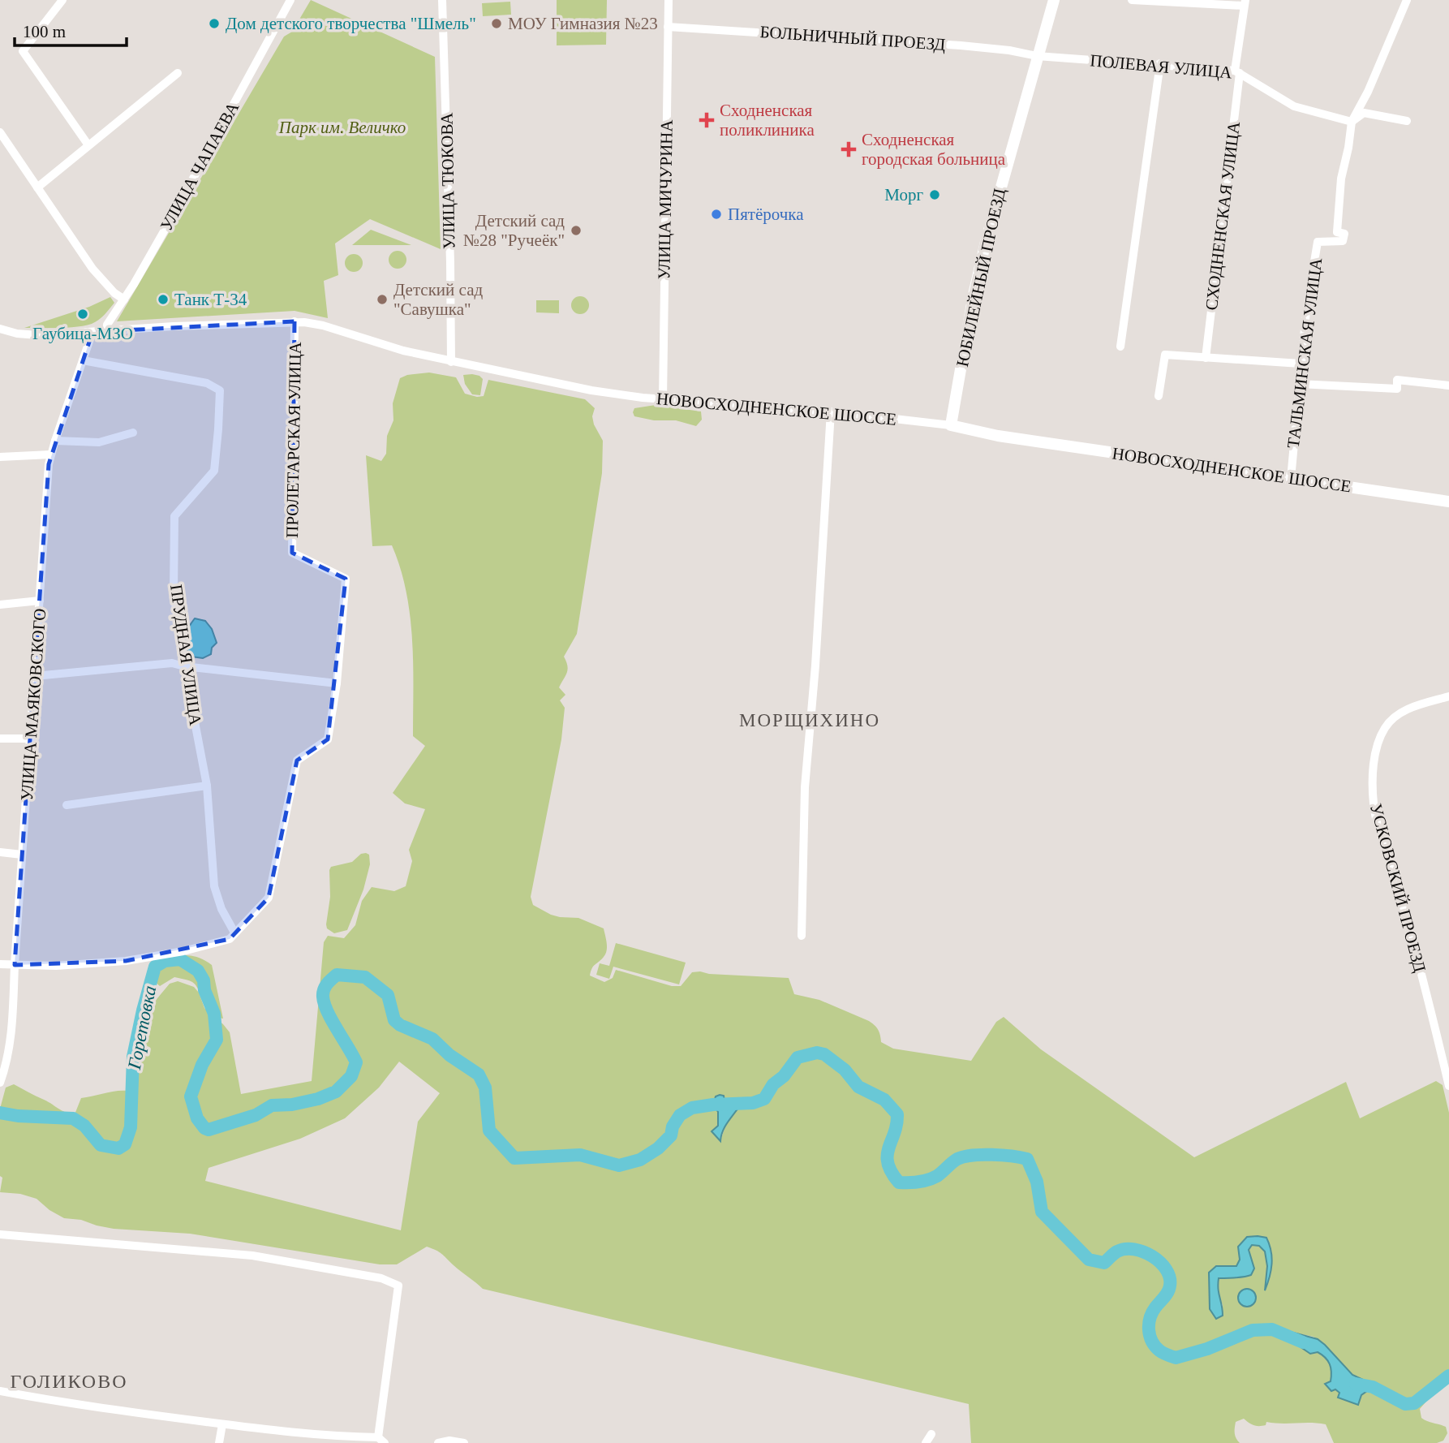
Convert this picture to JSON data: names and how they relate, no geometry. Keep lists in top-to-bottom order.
{
  "streets": {
    "main road": ["ЮБИЛЕЙНЫЙ ПРОЕЗД", "НОВОСХОДНЕНСКОЕ ШОССЕ"],
    "street": [
      "БОЛЬНИЧНЫЙ ПРОЕЗД",
      "ПОЛЕВАЯ УЛИЦА",
      "УЛИЦА ЧАПАЕВА",
      "УЛИЦА ТЮКОВА",
      "УЛИЦА МИЧУРИНА",
      "СХОДНЕНСКАЯ УЛИЦА",
      "ТАЛЬМИНСКАЯ УЛИЦА",
      "ПРОЛЕТАРСКАЯ УЛИЦА",
      "ПРУДНАЯ УЛИЦА",
      "УЛИЦА МАЯКОВСКОГО",
      "УСКОВСКИЙ ПРОЕЗД"
    ]
  },
  "crossings": [
    ["БОЛЬНИЧНЫЙ ПРОЕЗД", "ПОЛЕВАЯ УЛИЦА"],
    ["БОЛЬНИЧНЫЙ ПРОЕЗД", "УЛИЦА МИЧУРИНА"],
    ["БОЛЬНИЧНЫЙ ПРОЕЗД", "ЮБИЛЕЙНЫЙ ПРОЕЗД"],
    ["ПОЛЕВАЯ УЛИЦА", "СХОДНЕНСКАЯ УЛИЦА"],
    ["ПОЛЕВАЯ УЛИЦА", "ЮБИЛЕЙНЫЙ ПРОЕЗД"],
    ["ПОЛЕВАЯ УЛИЦА", "ТАЛЬМИНСКАЯ УЛИЦА"],
    ["УЛИЦА ЧАПАЕВА", "НОВОСХОДНЕНСКОЕ ШОССЕ"],
    ["УЛИЦА ТЮКОВА", "НОВОСХОДНЕНСКОЕ ШОССЕ"],
    ["УЛИЦА МИЧУРИНА", "НОВОСХОДНЕНСКОЕ ШОССЕ"],
    ["ЮБИЛЕЙНЫЙ ПРОЕЗД", "НОВОСХОДНЕНСКОЕ ШОССЕ"],
    ["ТАЛЬМИНСКАЯ УЛИЦА", "НОВОСХОДНЕНСКОЕ ШОССЕ"],
    ["НОВОСХОДНЕНСКОЕ ШОССЕ", "ПРОЛЕТАРСКАЯ УЛИЦА"],
    ["НОВОСХОДНЕНСКОЕ ШОССЕ", "УЛИЦА МАЯКОВСКОГО"],
    ["ПРОЛЕТАРСКАЯ УЛИЦА", "ПРУДНАЯ УЛИЦА"],
    ["ПРУДНАЯ УЛИЦА", "УЛИЦА МАЯКОВСКОГО"]
  ],
  "districts": ["МОРЩИХИНО", "ГОЛИКОВО"],
  "water": ["Горетовка"],
  "parks": ["Парк им. Величко"],
  "places": {
    "other": [
      "Дом детского творчества \"Шмель\"",
      "МОУ Гимназия №23",
      "Морг",
      "Пятёрочка",
      "Детский сад №28 \"Ручеёк\"",
      "Танк Т-34",
      "Детский сад \"Савушка\"",
      "Гаубица-МЗО"
    ],
    "health": ["Сходненская поликлиника", "Сходненская городская больница"]
  },
  "scale_bar": "100 m"
}
